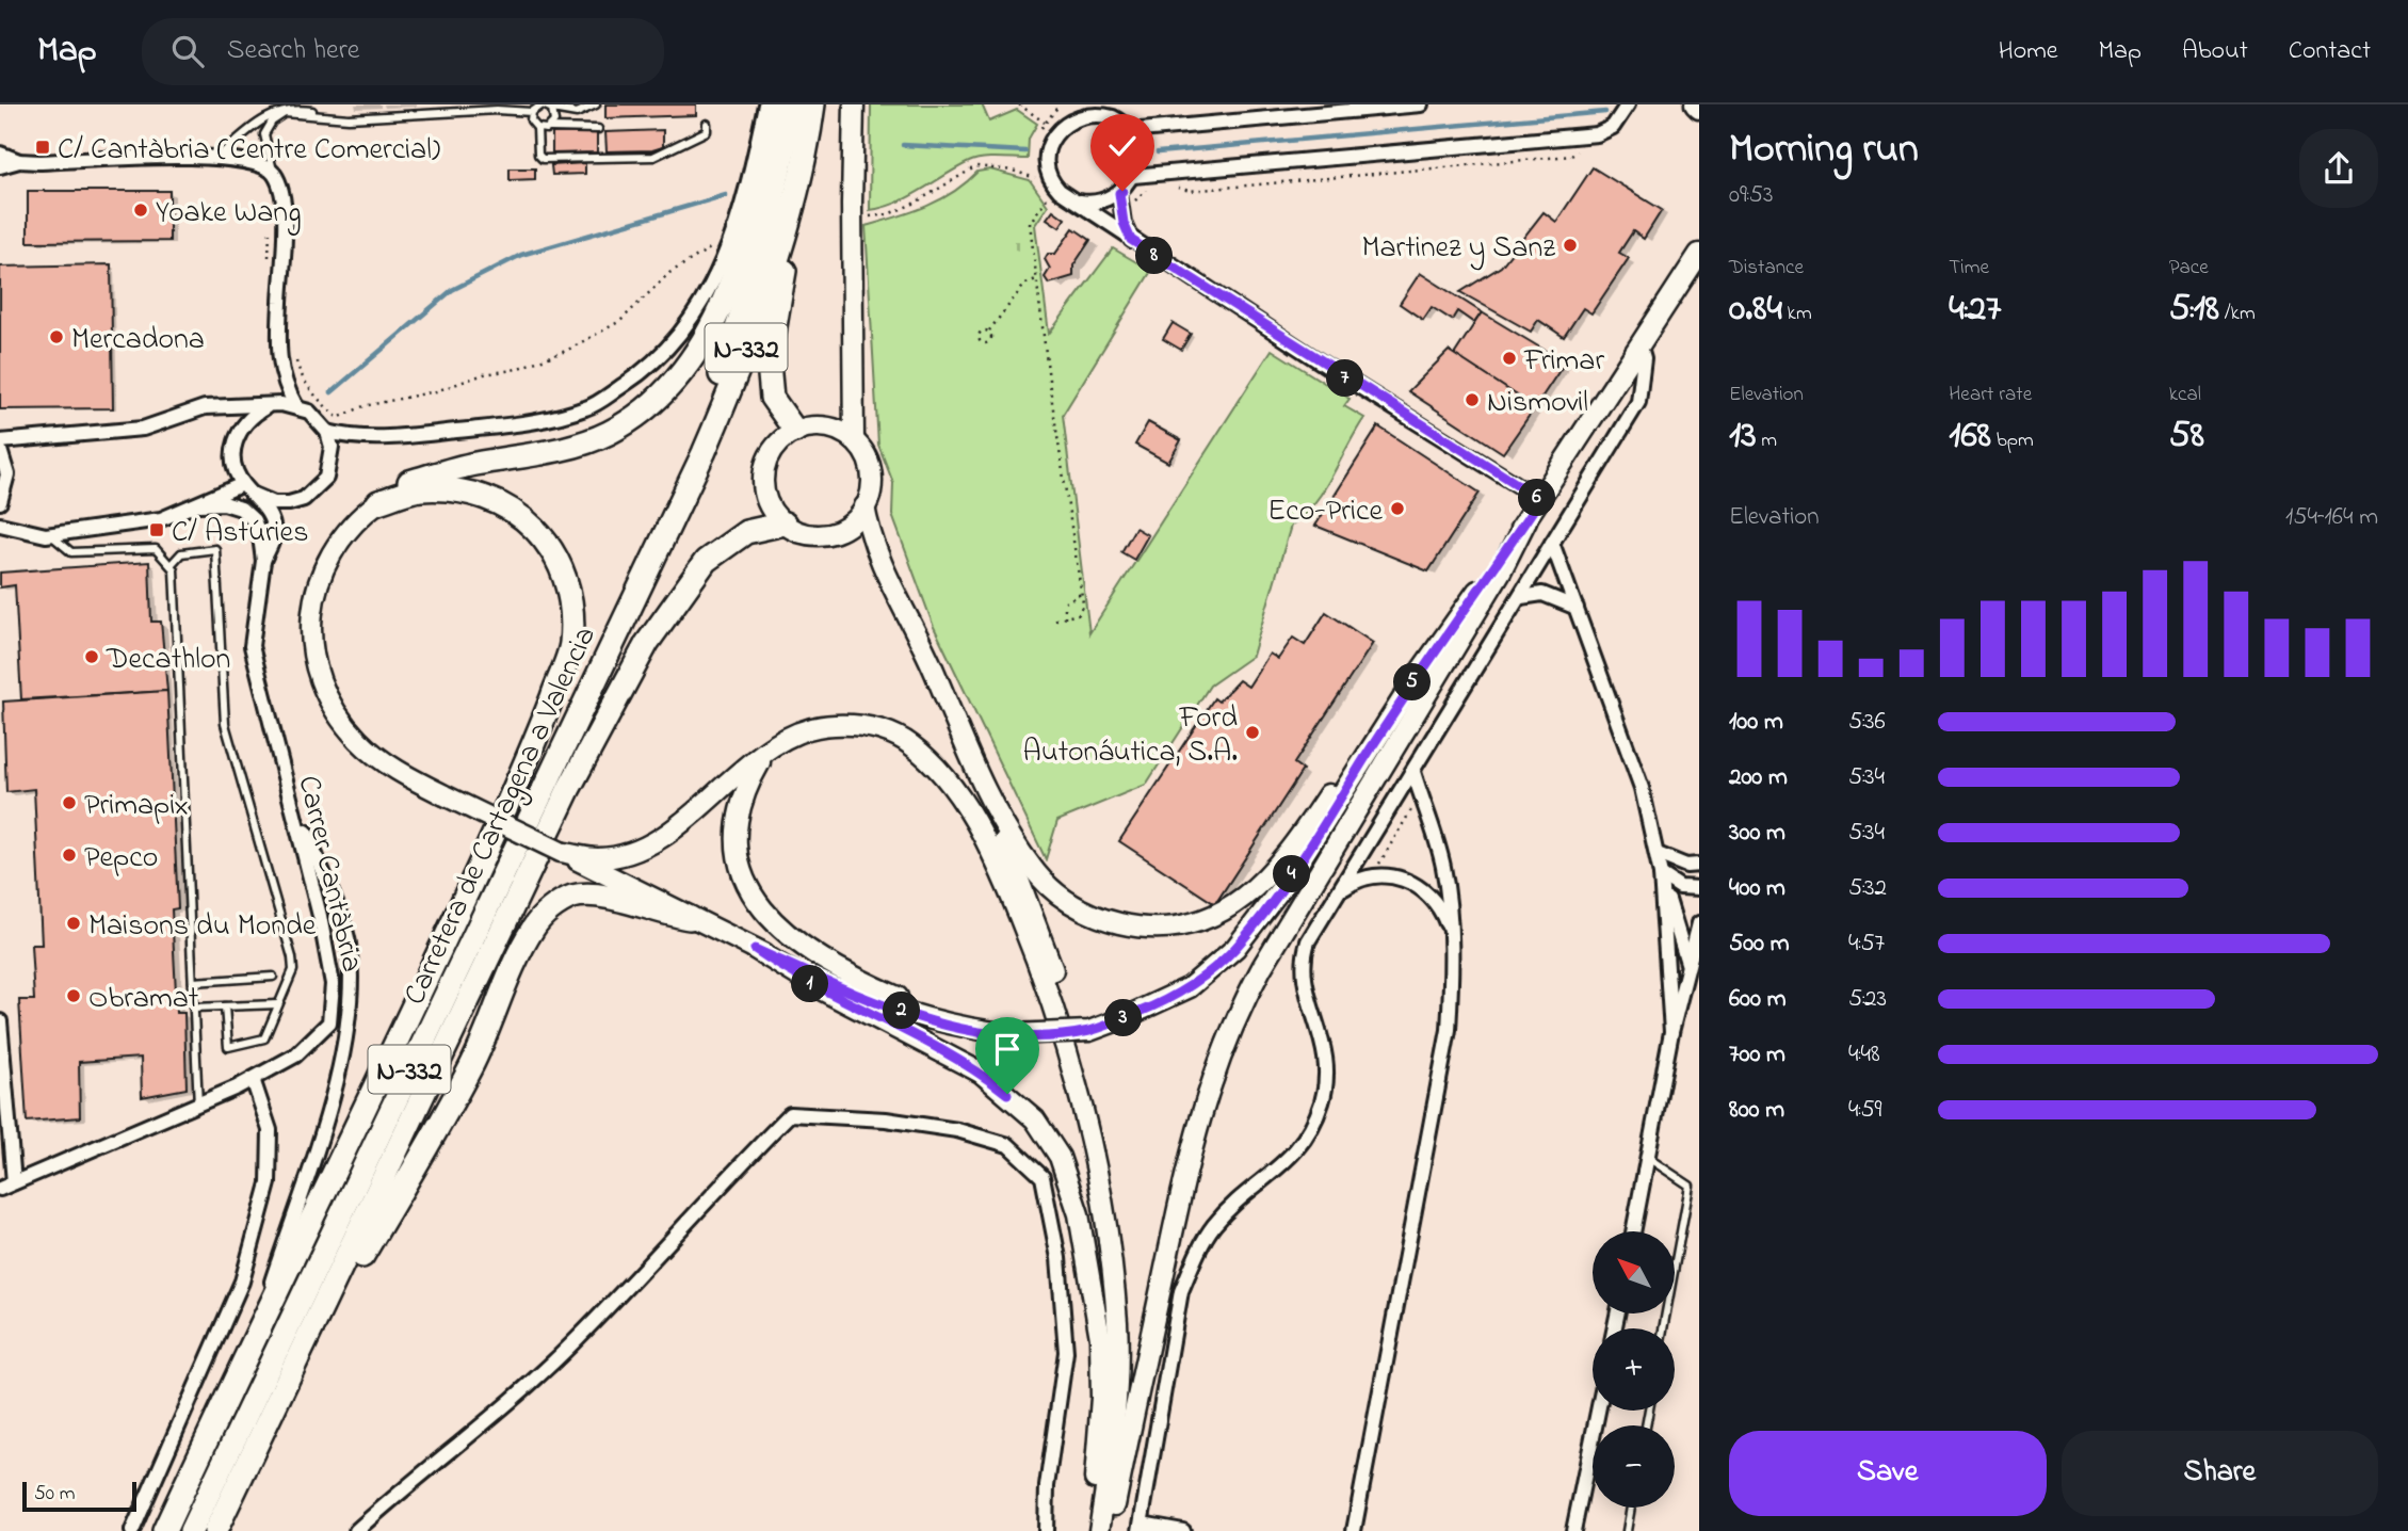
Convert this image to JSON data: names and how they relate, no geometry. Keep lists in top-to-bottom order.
{
  "streets": {
    "highway": ["N-332", "Carretera de Cartagena a Valencia"],
    "street": ["Carrer Cantàbria"]
  },
  "places": {
    "transit": ["C/ Cantàbria (Centre Comercial)", "C/ Astúries"],
    "other": [
      "Yoake Wang",
      "Martinez y Sanz",
      "Mercadona",
      "Frimar",
      "Nismovil",
      "Eco-Price",
      "Decathlon",
      "Ford Autonáutica, S.A.",
      "Primapix",
      "Pepco",
      "Maisons du Monde",
      "Obramat"
    ]
  },
  "scale_bar": "50 m",
  "north": "top left",
  "page": {
    "header": "Map",
    "search": "Search here",
    "nav": [
      "Home",
      "Map",
      "About",
      "Contact"
    ],
    "heading": ["Morning run", "09:53"],
    "stats": [
      ["Distance", "0.84 km"],
      ["Time", "4:27"],
      ["Pace", "5:18 /km"],
      ["Elevation", "13 m"],
      ["Heart rate", "168 bpm"],
      ["kcal", "58"]
    ],
    "pins": [
      "8",
      "7",
      "6",
      "5",
      "4",
      "1",
      "2",
      "3"
    ],
    "chart": ["Elevation", "154–164 m"],
    "list": [
      {
        "name": "100 m",
        "note": "5:36"
      },
      {
        "name": "200 m",
        "note": "5:34"
      },
      {
        "name": "300 m",
        "note": "5:34"
      },
      {
        "name": "400 m",
        "note": "5:32"
      },
      {
        "name": "500 m",
        "note": "4:57"
      },
      {
        "name": "600 m",
        "note": "5:23"
      },
      {
        "name": "700 m",
        "note": "4:48"
      },
      {
        "name": "800 m",
        "note": "4:59"
      }
    ],
    "map_buttons": ["+", "−"],
    "buttons": ["Save", "Share"],
    "scale": "50 m"
  }
}
